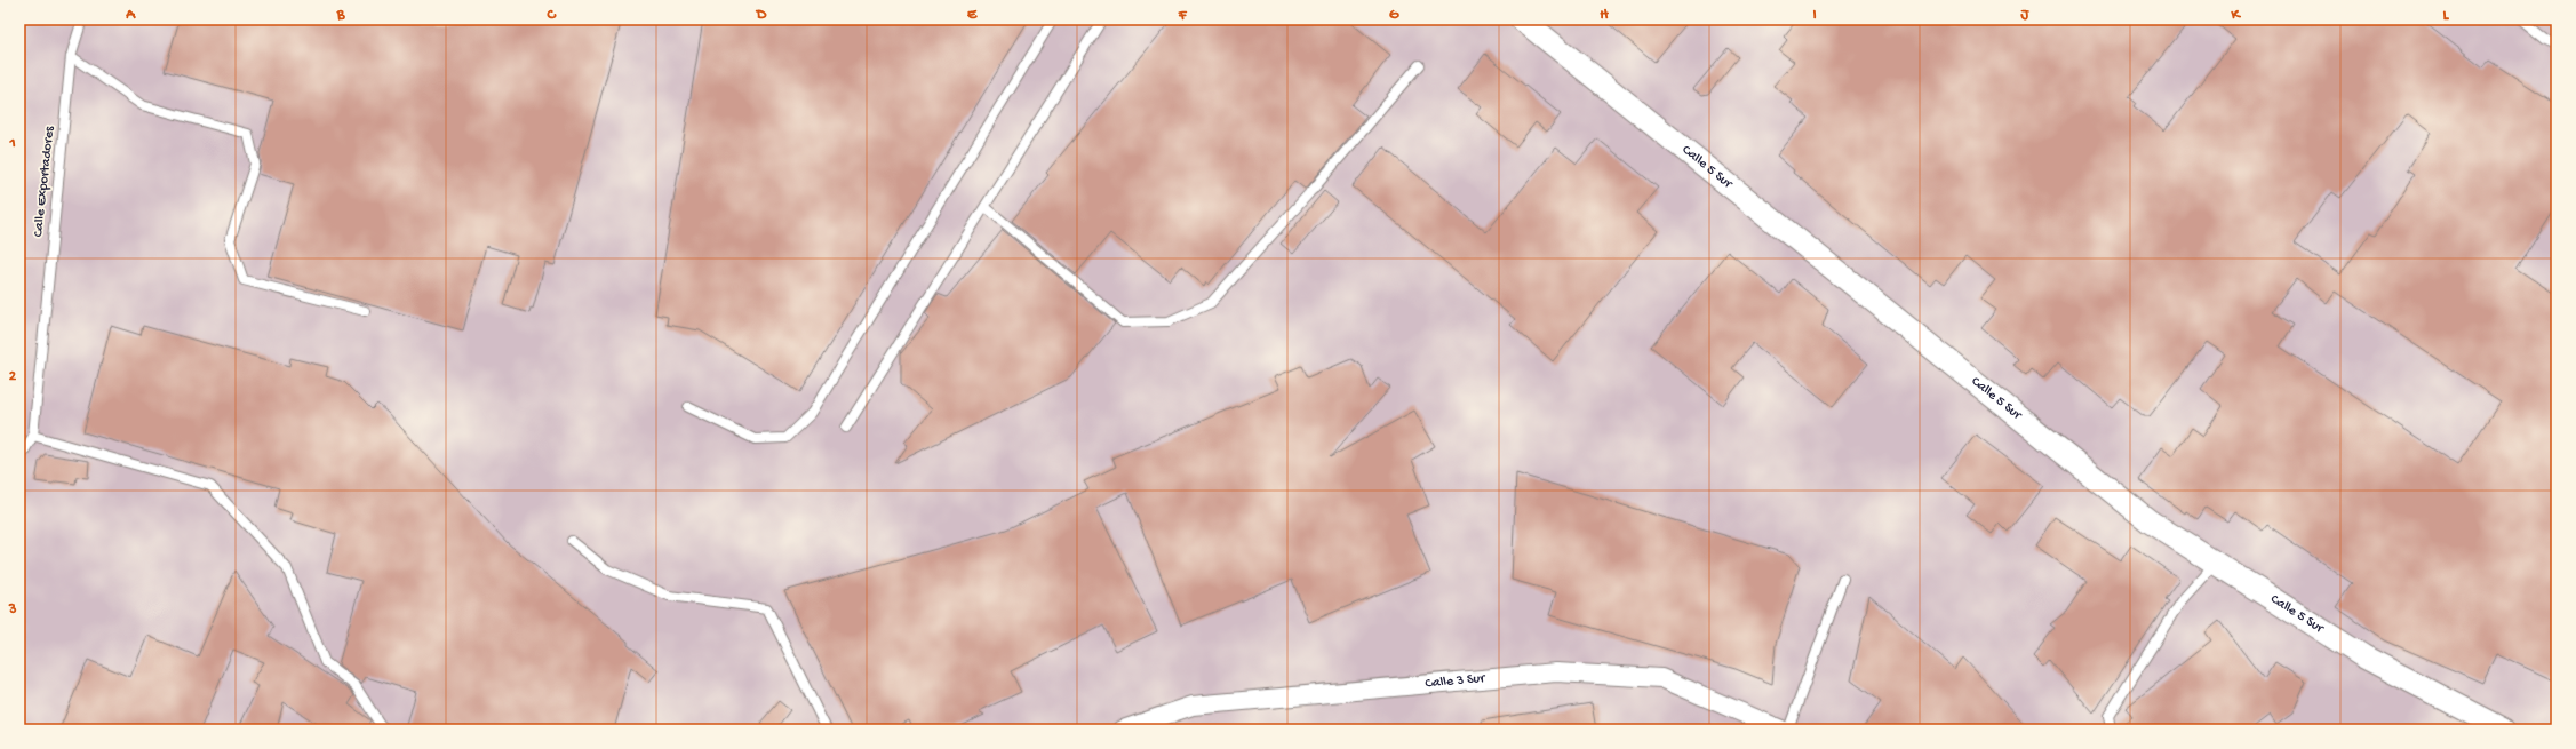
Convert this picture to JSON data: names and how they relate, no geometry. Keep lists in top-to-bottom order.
{
  "streets": {
    "street": ["Calle 5 Sur", "Calle 3 Sur"],
    "lane": ["Calle Exportadores"]
  },
  "grid": {
    "columns": [
      "A",
      "B",
      "C",
      "D",
      "E",
      "F",
      "G",
      "H",
      "I",
      "J",
      "K",
      "L"
    ],
    "rows": ["1", "2", "3"]
  }
}
